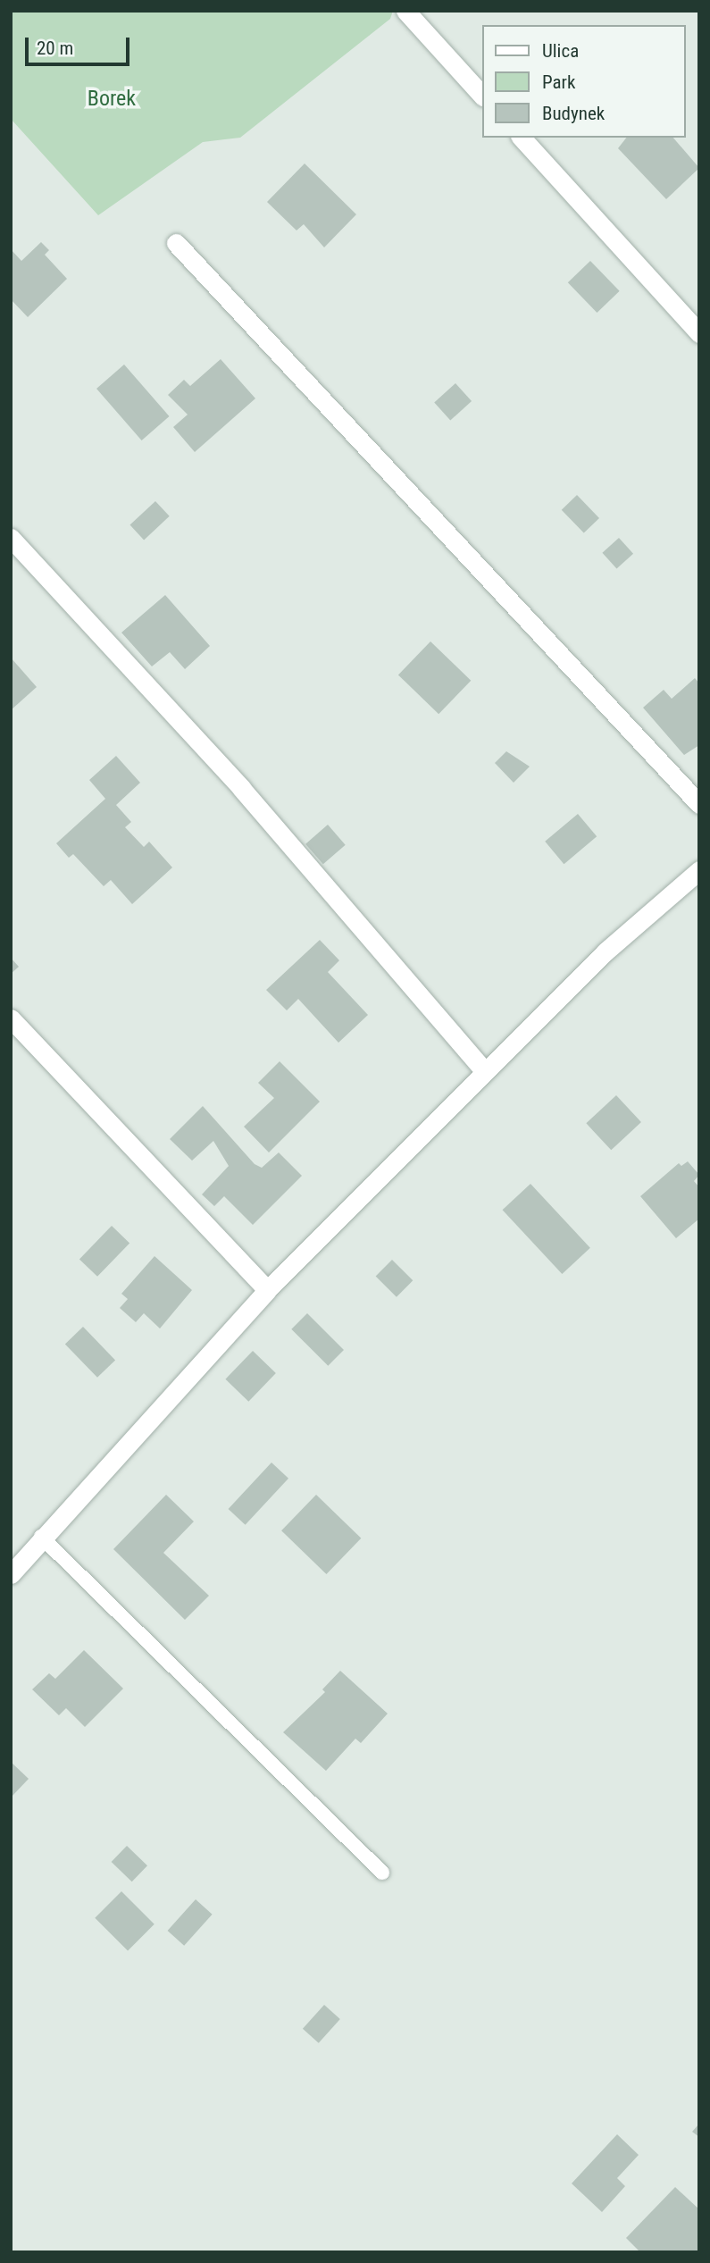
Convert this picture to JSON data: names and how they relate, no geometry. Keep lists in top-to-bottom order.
{
  "parks": ["Borek"],
  "legend": ["Ulica", "Park", "Budynek"],
  "scale_bar": "20 m"
}
